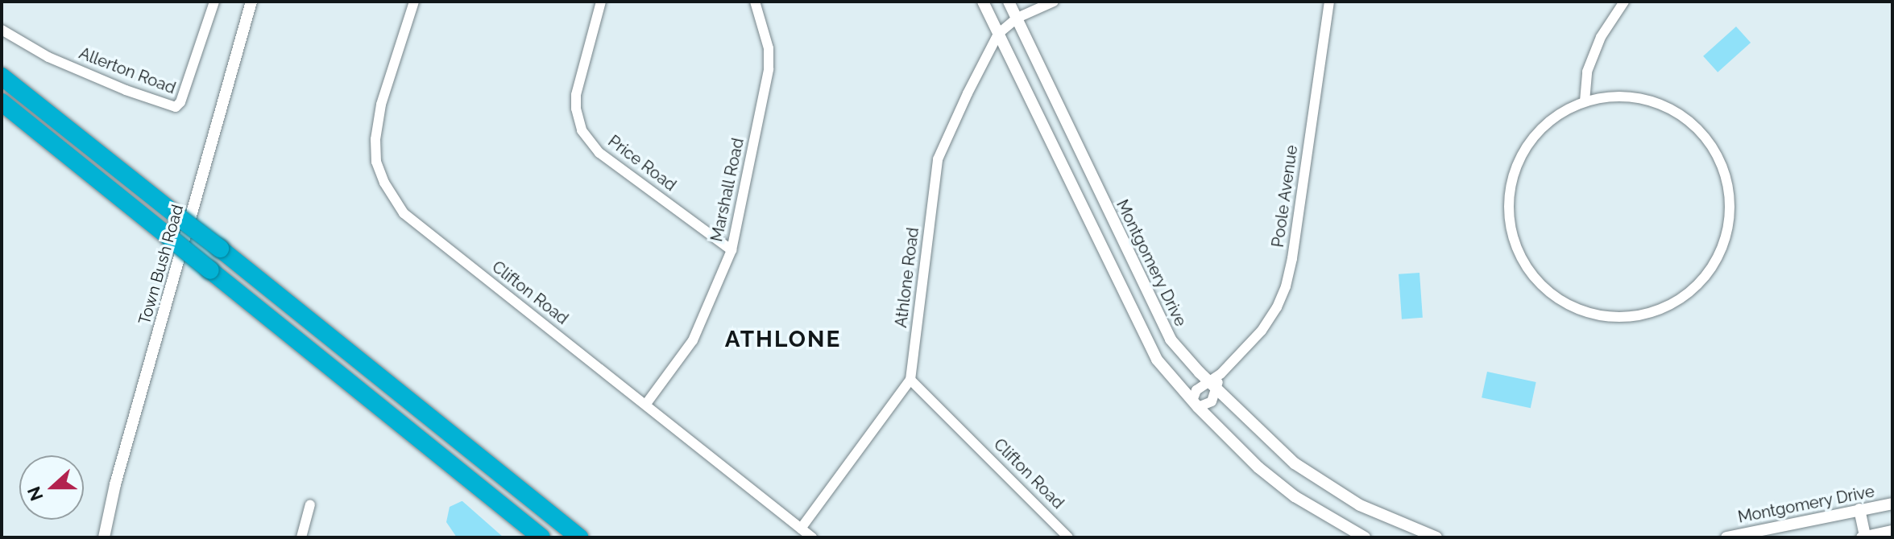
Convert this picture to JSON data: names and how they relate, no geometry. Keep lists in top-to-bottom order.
{
  "streets": {
    "street": [
      "Allerton Road",
      "Price Road",
      "Marshall Road",
      "Poole Avenue",
      "Montgomery Drive",
      "Town Bush Road",
      "Athlone Road",
      "Clifton Road"
    ]
  },
  "crossings": [
    ["Price Road", "Marshall Road"],
    ["Marshall Road", "Clifton Road"],
    ["Poole Avenue", "Montgomery Drive"],
    ["Montgomery Drive", "Athlone Road"],
    ["Athlone Road", "Clifton Road"]
  ],
  "districts": ["ATHLONE"],
  "north": "left"
}
